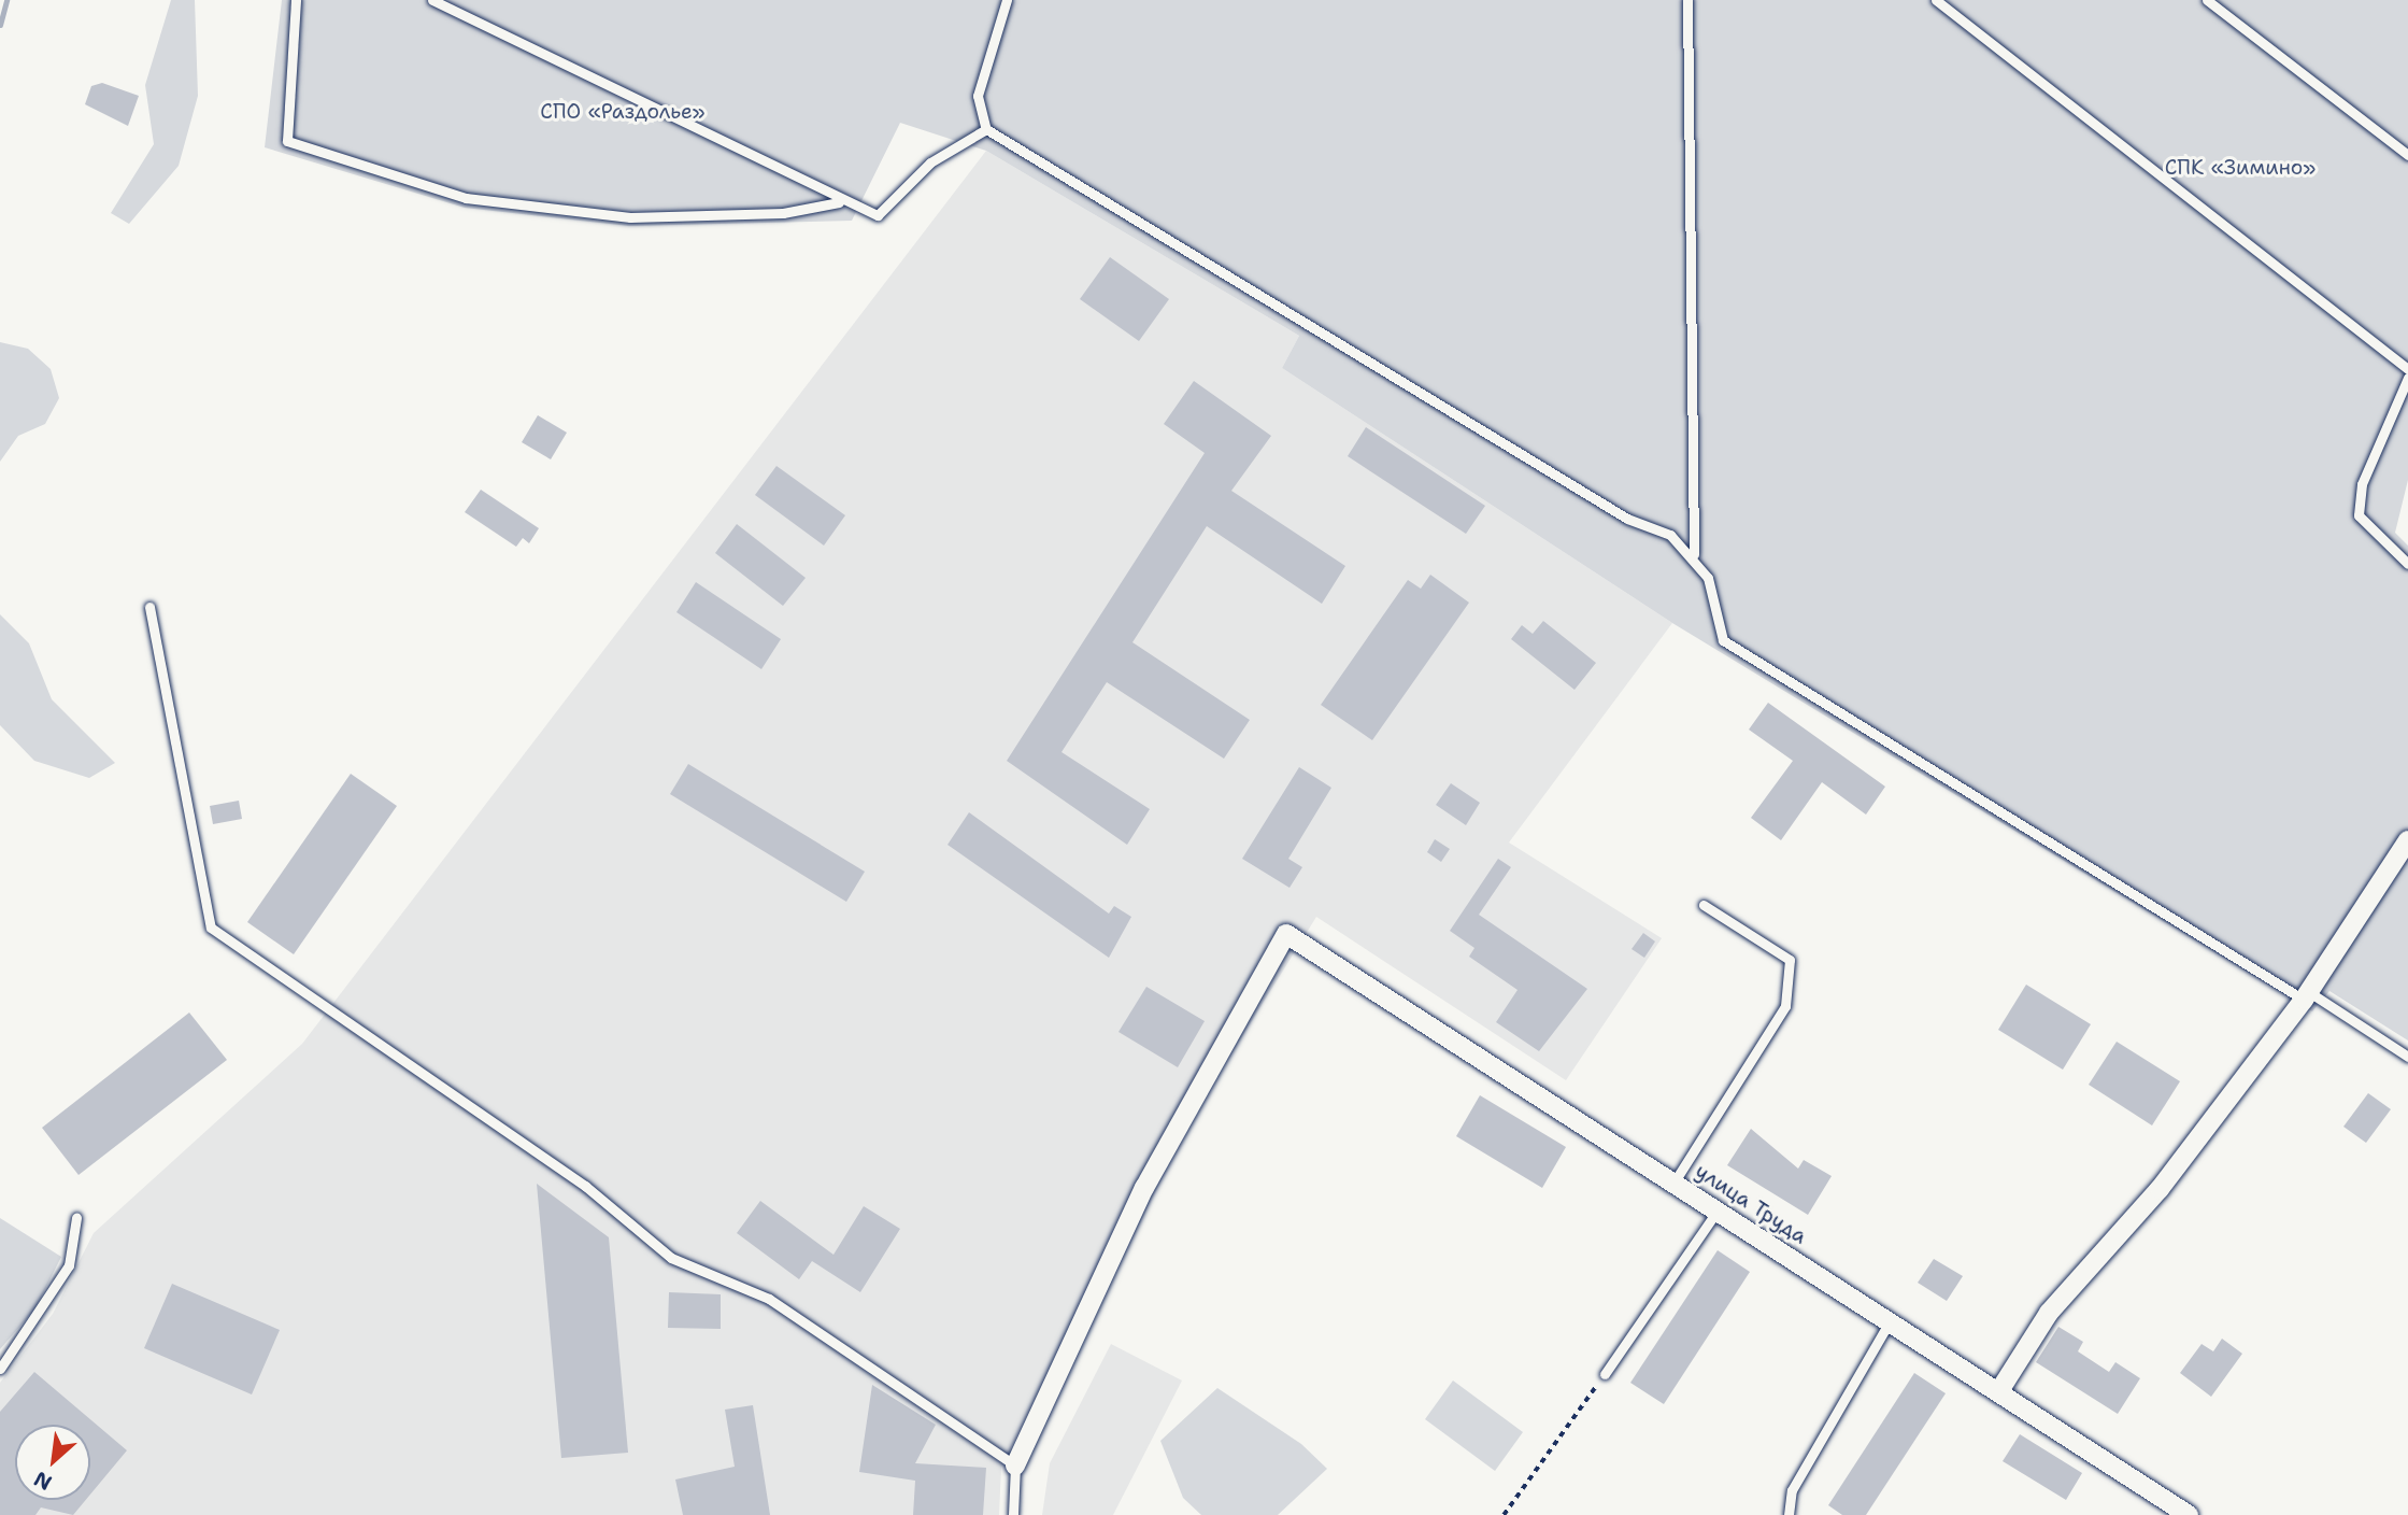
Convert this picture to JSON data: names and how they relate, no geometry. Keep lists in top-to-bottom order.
{
  "streets": {
    "street": ["улица Труда"]
  },
  "parks": ["СПО «Раздолье»", "СПК «Зимино»"],
  "north": "bottom left"
}
